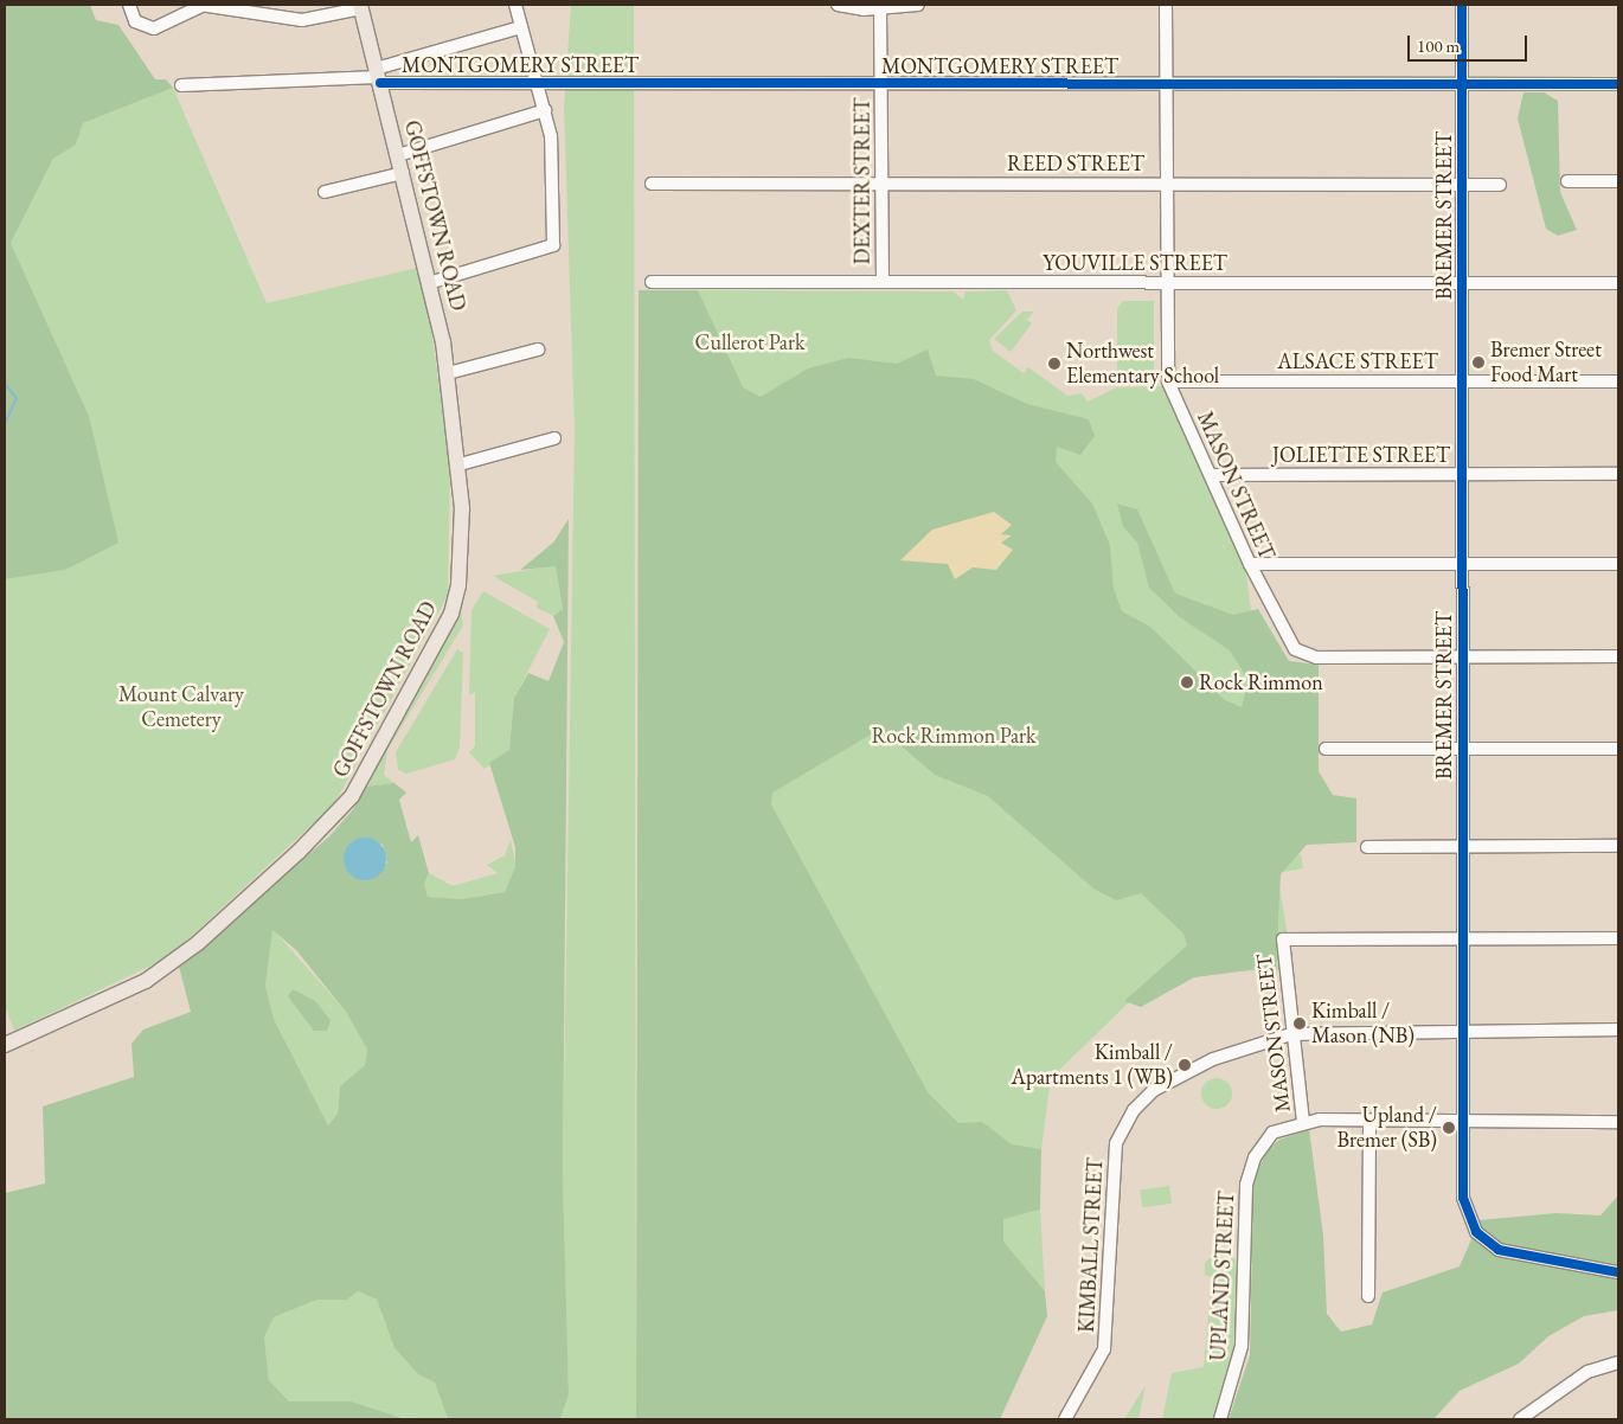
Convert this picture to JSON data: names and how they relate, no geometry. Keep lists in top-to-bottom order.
{
  "streets": {
    "main road": ["GOFFSTOWN ROAD"],
    "street": [
      "MONTGOMERY STREET",
      "REED STREET",
      "DEXTER STREET",
      "BREMER STREET",
      "YOUVILLE STREET",
      "ALSACE STREET",
      "JOLIETTE STREET",
      "MASON STREET",
      "KIMBALL STREET",
      "UPLAND STREET"
    ]
  },
  "crossings": [
    ["MONTGOMERY STREET", "DEXTER STREET"],
    ["MONTGOMERY STREET", "GOFFSTOWN ROAD"],
    ["MONTGOMERY STREET", "BREMER STREET"],
    ["MONTGOMERY STREET", "MASON STREET"],
    ["REED STREET", "DEXTER STREET"],
    ["REED STREET", "BREMER STREET"],
    ["REED STREET", "MASON STREET"],
    ["DEXTER STREET", "YOUVILLE STREET"],
    ["BREMER STREET", "YOUVILLE STREET"],
    ["BREMER STREET", "ALSACE STREET"],
    ["BREMER STREET", "JOLIETTE STREET"],
    ["BREMER STREET", "MASON STREET"],
    ["BREMER STREET", "KIMBALL STREET"],
    ["BREMER STREET", "UPLAND STREET"],
    ["YOUVILLE STREET", "MASON STREET"],
    ["ALSACE STREET", "MASON STREET"],
    ["JOLIETTE STREET", "MASON STREET"],
    ["MASON STREET", "KIMBALL STREET"],
    ["MASON STREET", "UPLAND STREET"]
  ],
  "parks": ["Cullerot Park", "Mount Calvary Cemetery", "Rock Rimmon Park"],
  "places": [
    "Bremer Street Food Mart",
    "Northwest Elementary School",
    "Rock Rimmon",
    "Kimball / Mason (NB)",
    "Kimball / Apartments 1 (WB)",
    "Upland / Bremer (SB)"
  ],
  "scale_bar": "100 m"
}
